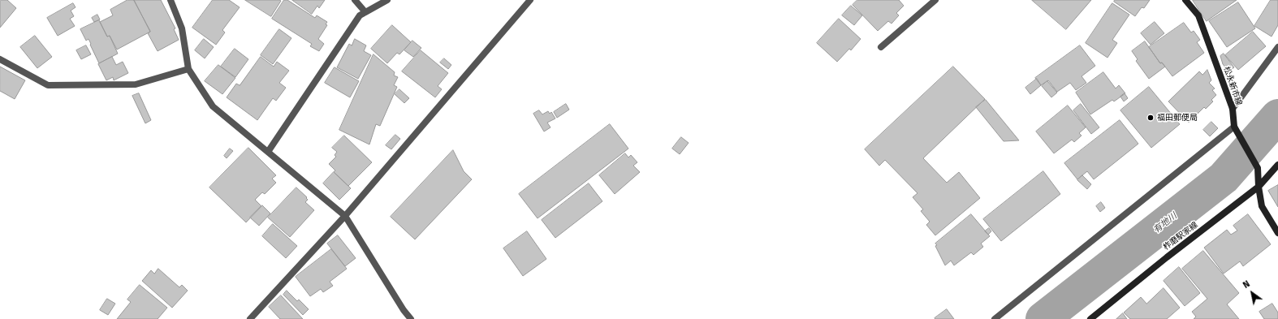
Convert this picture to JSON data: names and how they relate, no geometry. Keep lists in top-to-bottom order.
{
  "streets": {
    "main road": ["松永新市線", "柞磨駅家線"]
  },
  "crossings": [
    ["松永新市線", "柞磨駅家線"]
  ],
  "water": ["有地川"],
  "places": ["福田郵便局"],
  "north": "top left"
}
